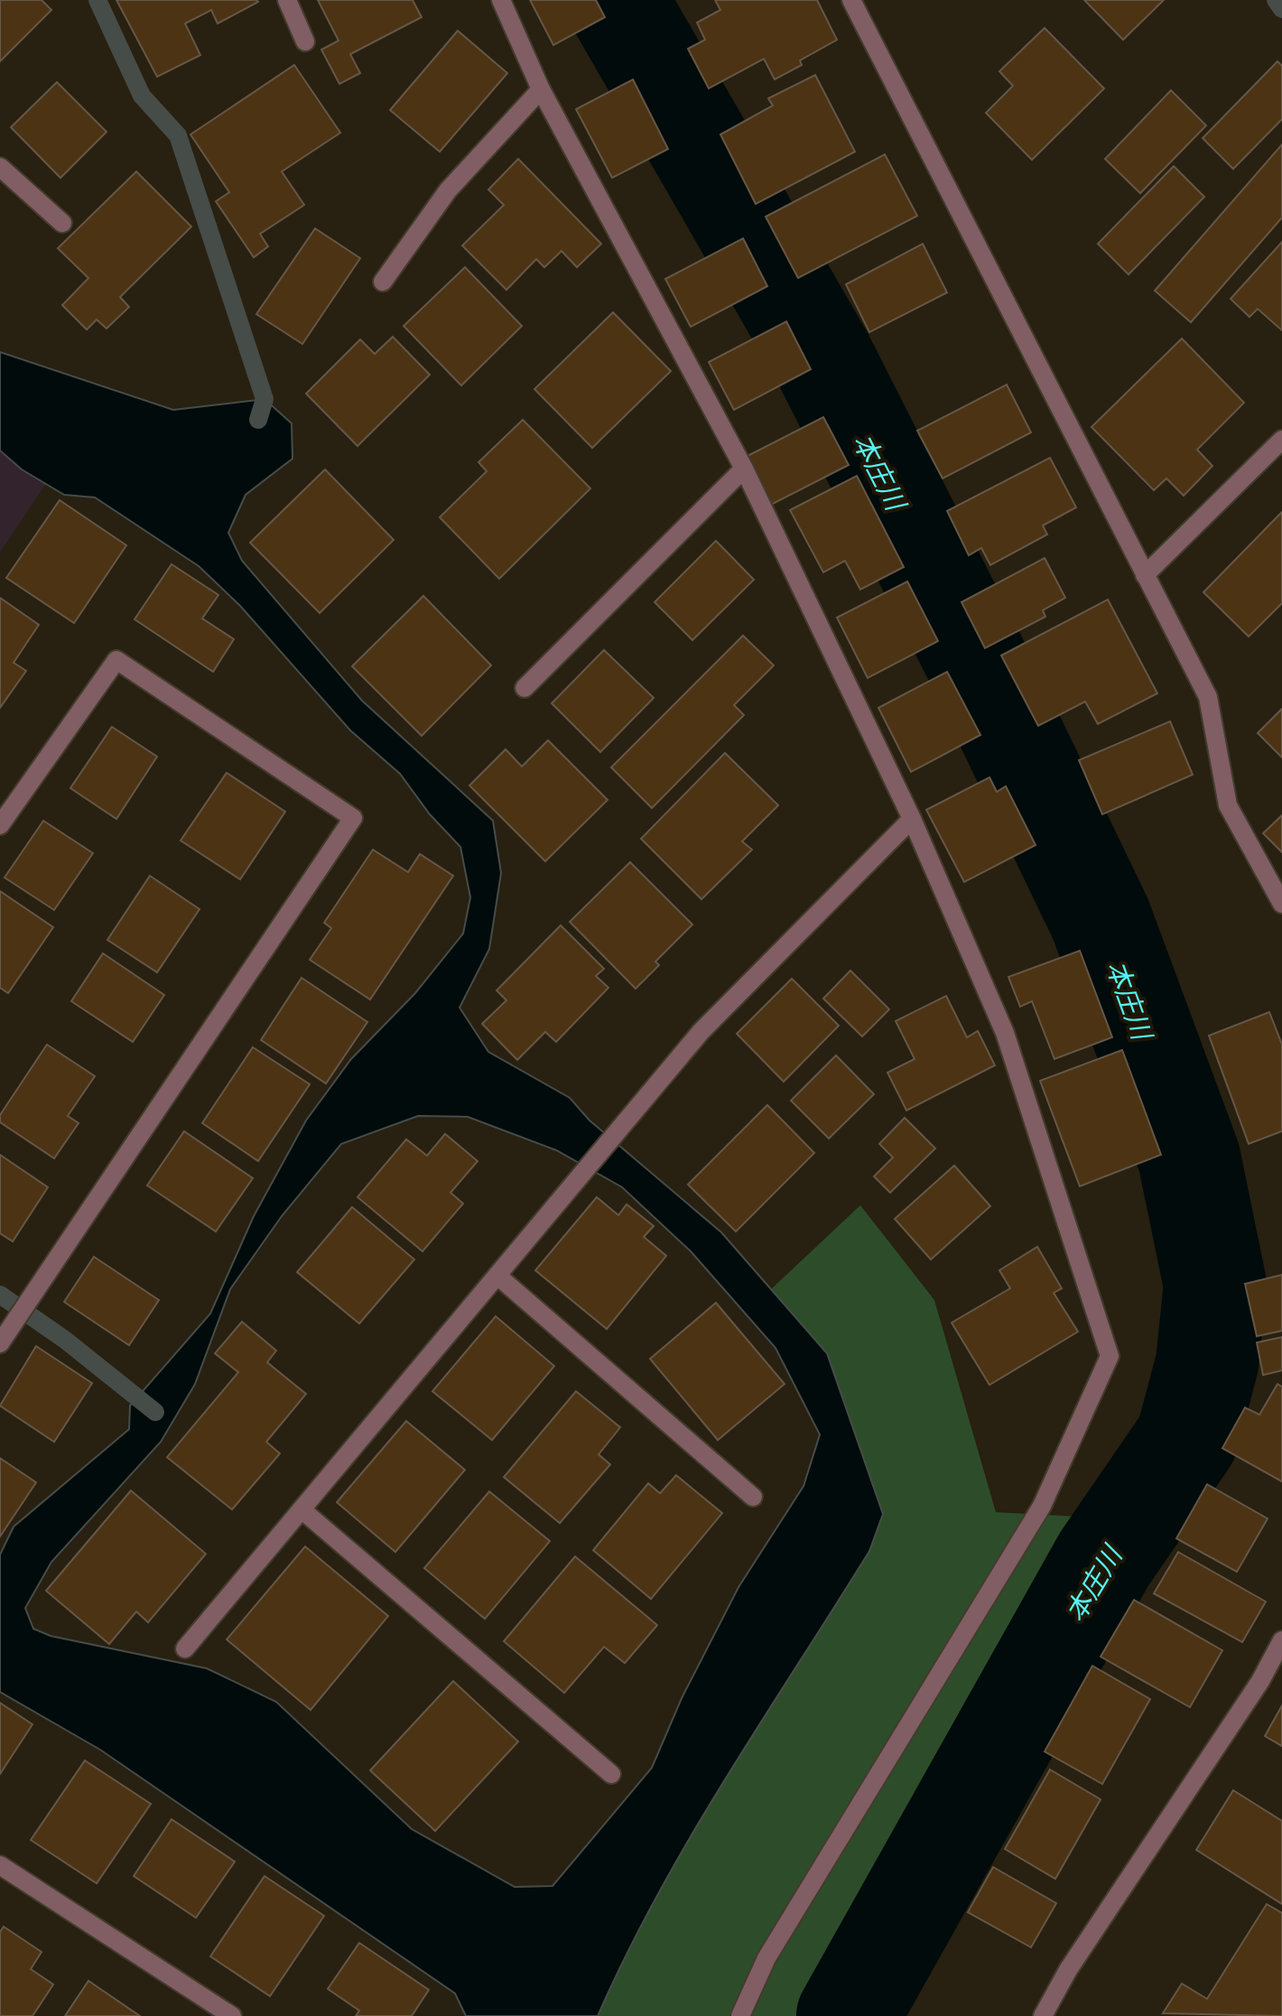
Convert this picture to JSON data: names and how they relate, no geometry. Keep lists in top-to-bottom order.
{
  "water": ["本庄川"]
}
